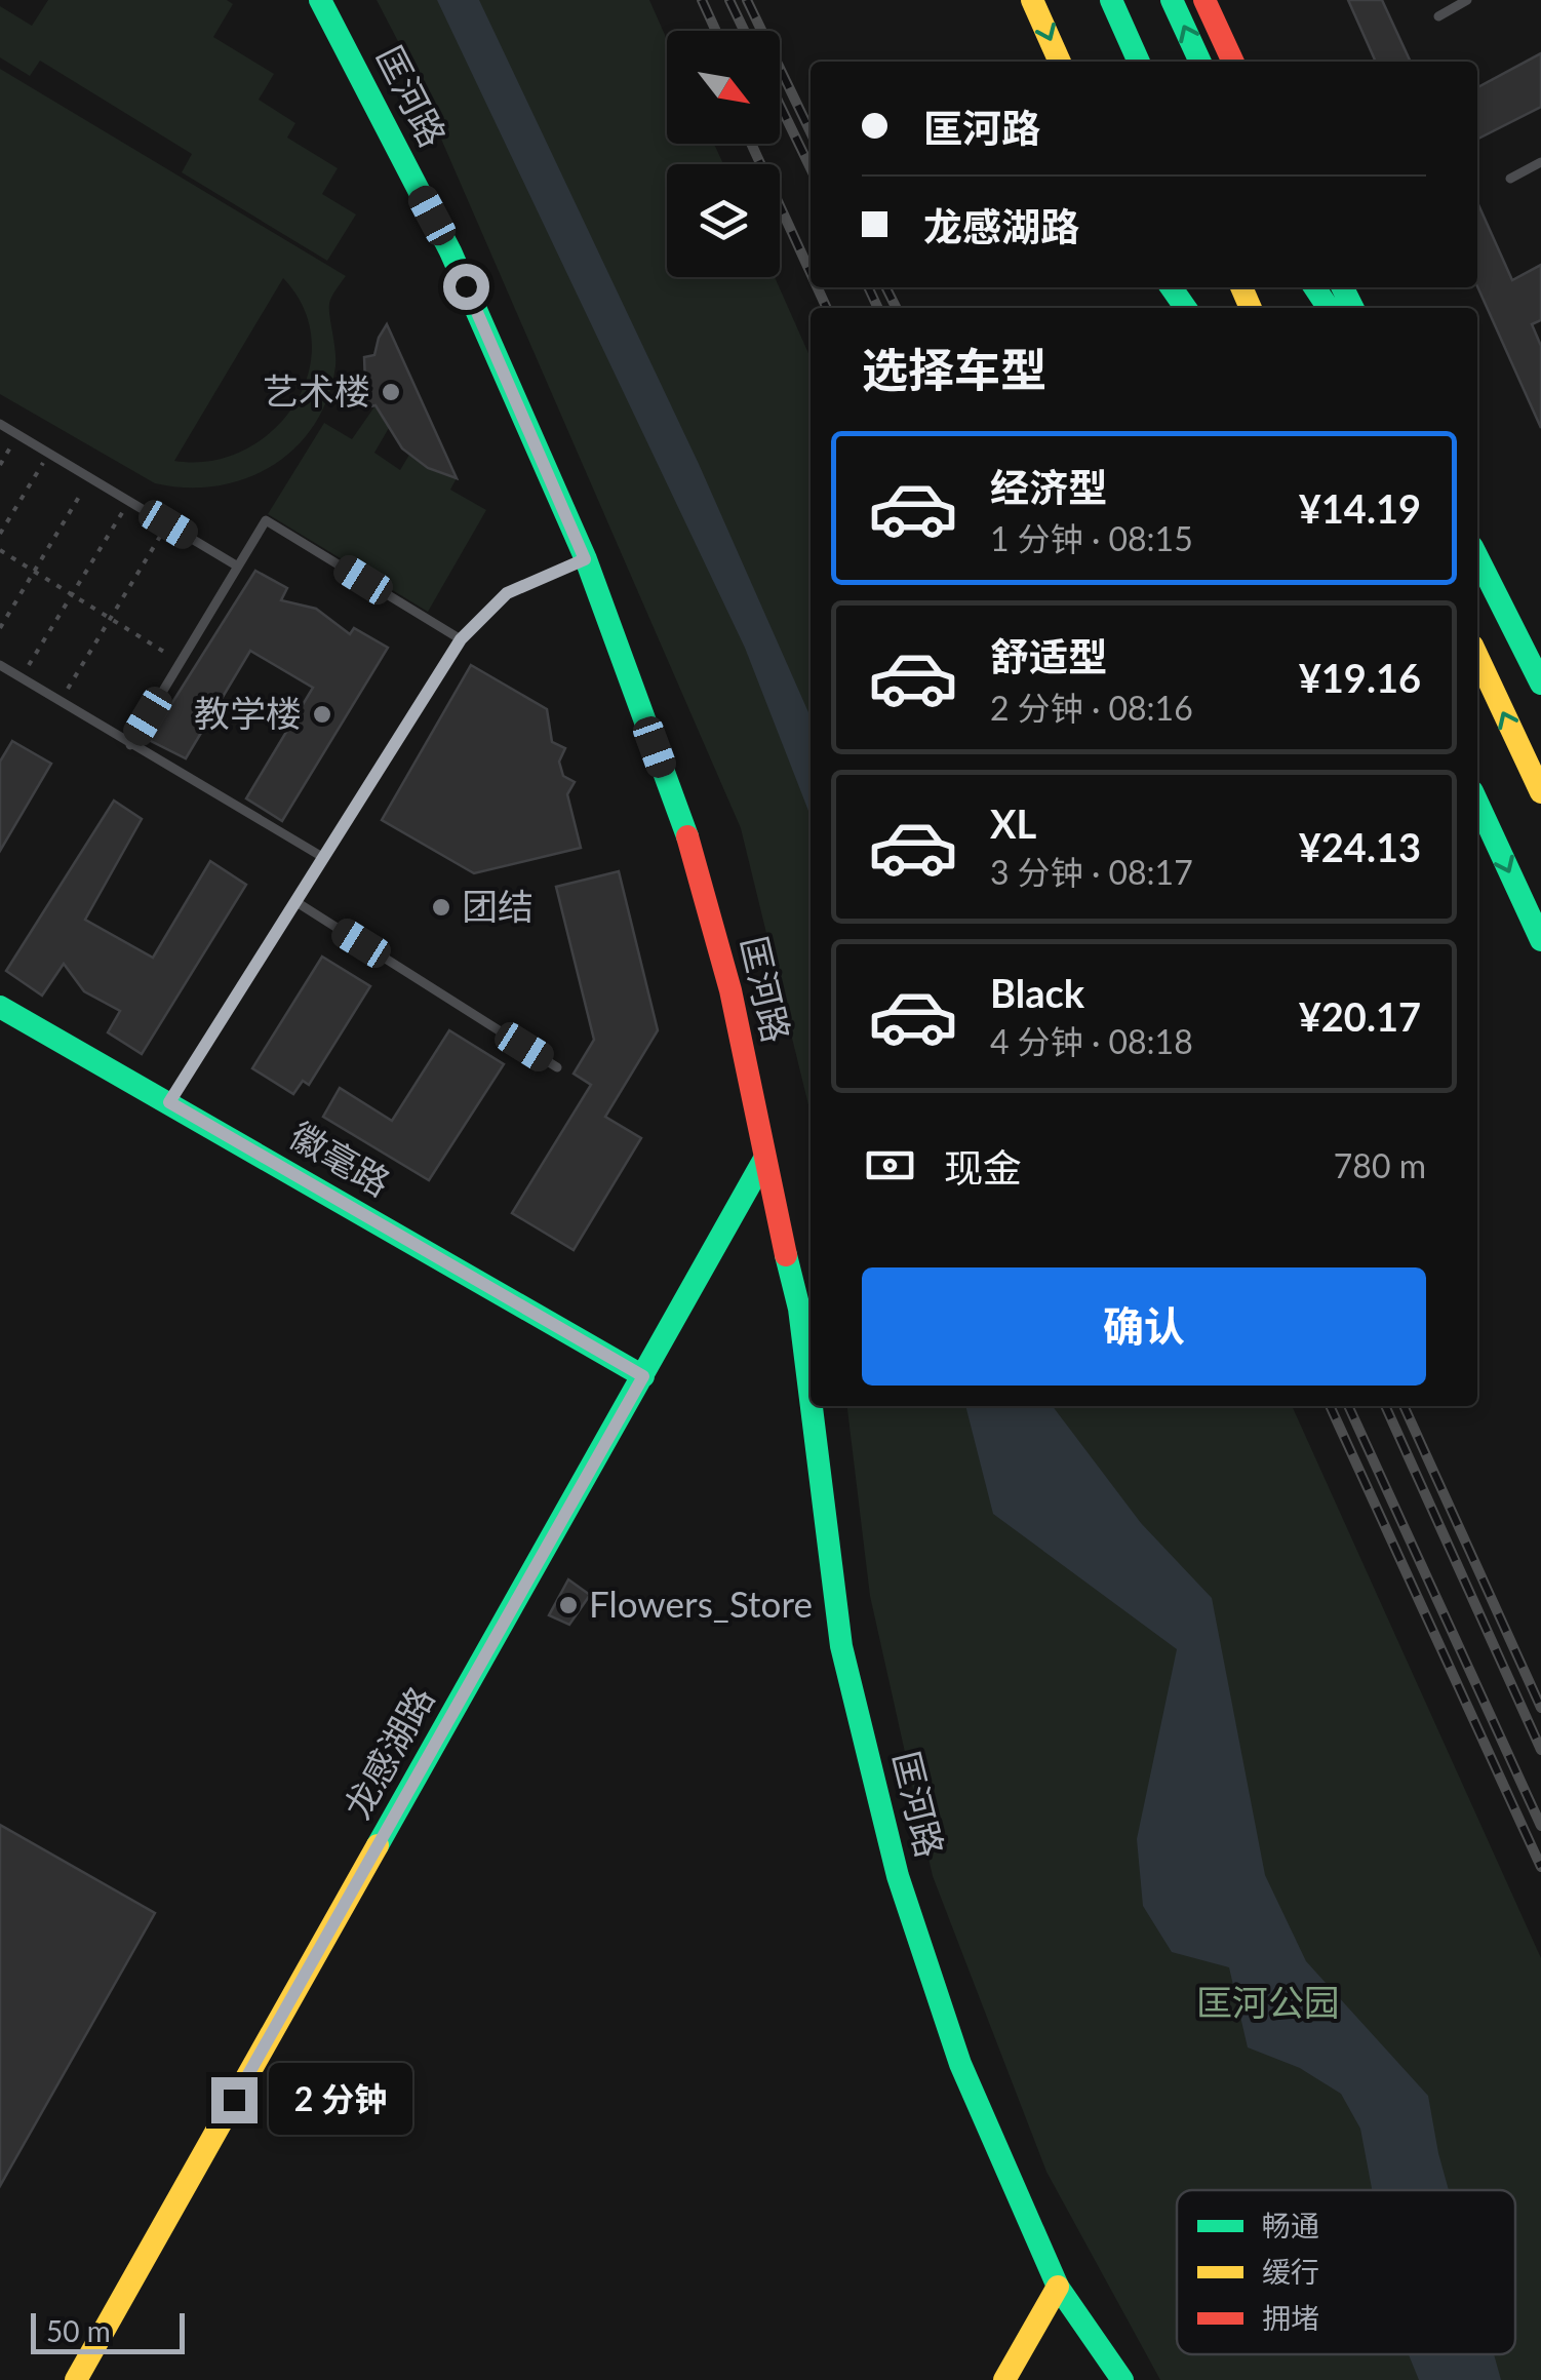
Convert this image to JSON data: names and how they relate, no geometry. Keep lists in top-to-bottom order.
{
  "streets": {
    "main road": ["匡河路", "徽毫路", "龙感湖路"]
  },
  "crossings": [
    ["匡河路", "龙感湖路"],
    ["徽毫路", "龙感湖路"]
  ],
  "parks": ["匡河公园"],
  "places": [
    "艺术楼",
    "教学楼",
    "团结",
    "Flowers_Store"
  ],
  "legend": ["畅通", "缓行", "拥堵"],
  "scale_bar": "50 m",
  "north": "bottom right",
  "page": {
    "banner": ["匡河路", "龙感湖路"],
    "heading": "选择车型",
    "list": [
      {
        "name": "经济型",
        "note": "1 分钟 · 08:15",
        "value": "¥14.19"
      },
      {
        "name": "舒适型",
        "note": "2 分钟 · 08:16",
        "value": "¥19.16"
      },
      {
        "name": "XL",
        "note": "3 分钟 · 08:17",
        "value": "¥24.13"
      },
      {
        "name": "Black",
        "note": "4 分钟 · 08:18",
        "value": "¥20.17"
      }
    ],
    "pay": ["现金", "780 m"],
    "buttons": "确认",
    "bubble": "2 分钟",
    "scale": "50 m"
  }
}
